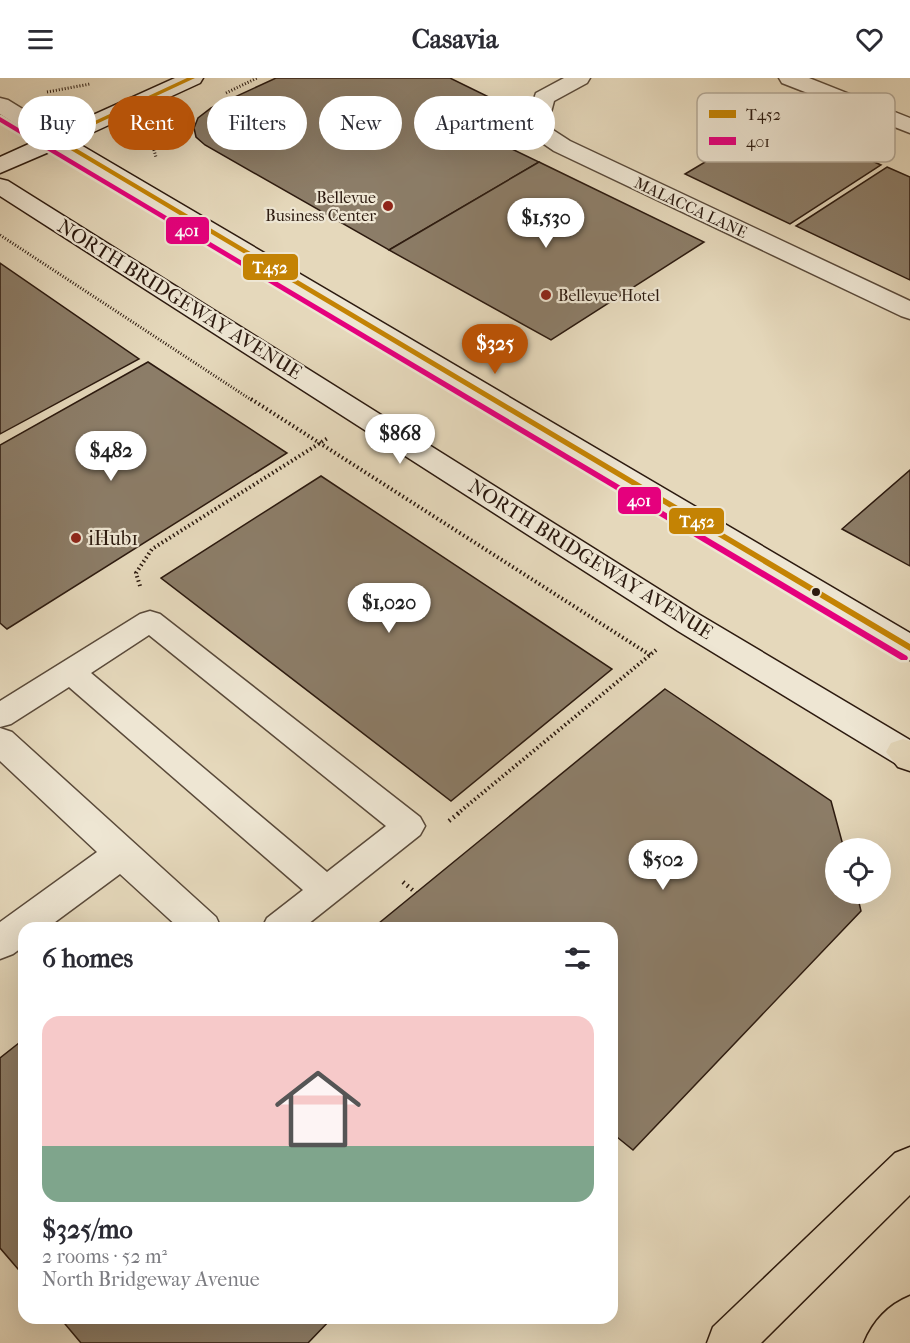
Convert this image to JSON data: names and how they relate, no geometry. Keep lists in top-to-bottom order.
{
  "streets": {
    "main road": ["MALACCA LANE", "NORTH BRIDGEWAY AVENUE"]
  },
  "places": ["Bellevue Business Center", "Bellevue Hotel", "iHub1"],
  "lines": ["transit line T452", "transit line 401"],
  "legend": ["T452", "401"],
  "page": {
    "header": "Casavia",
    "chip": [
      "Buy",
      "Rent",
      "Filters",
      "New",
      "Apartment"
    ],
    "price": [
      "$1,530",
      "$325",
      "$868",
      "$482",
      "$1,020",
      "$502"
    ],
    "heading": "6 homes",
    "list": [
      {
        "name": "$325/mo",
        "note": "2 rooms · 52 m² · North Bridgeway Avenue"
      }
    ]
  }
}
